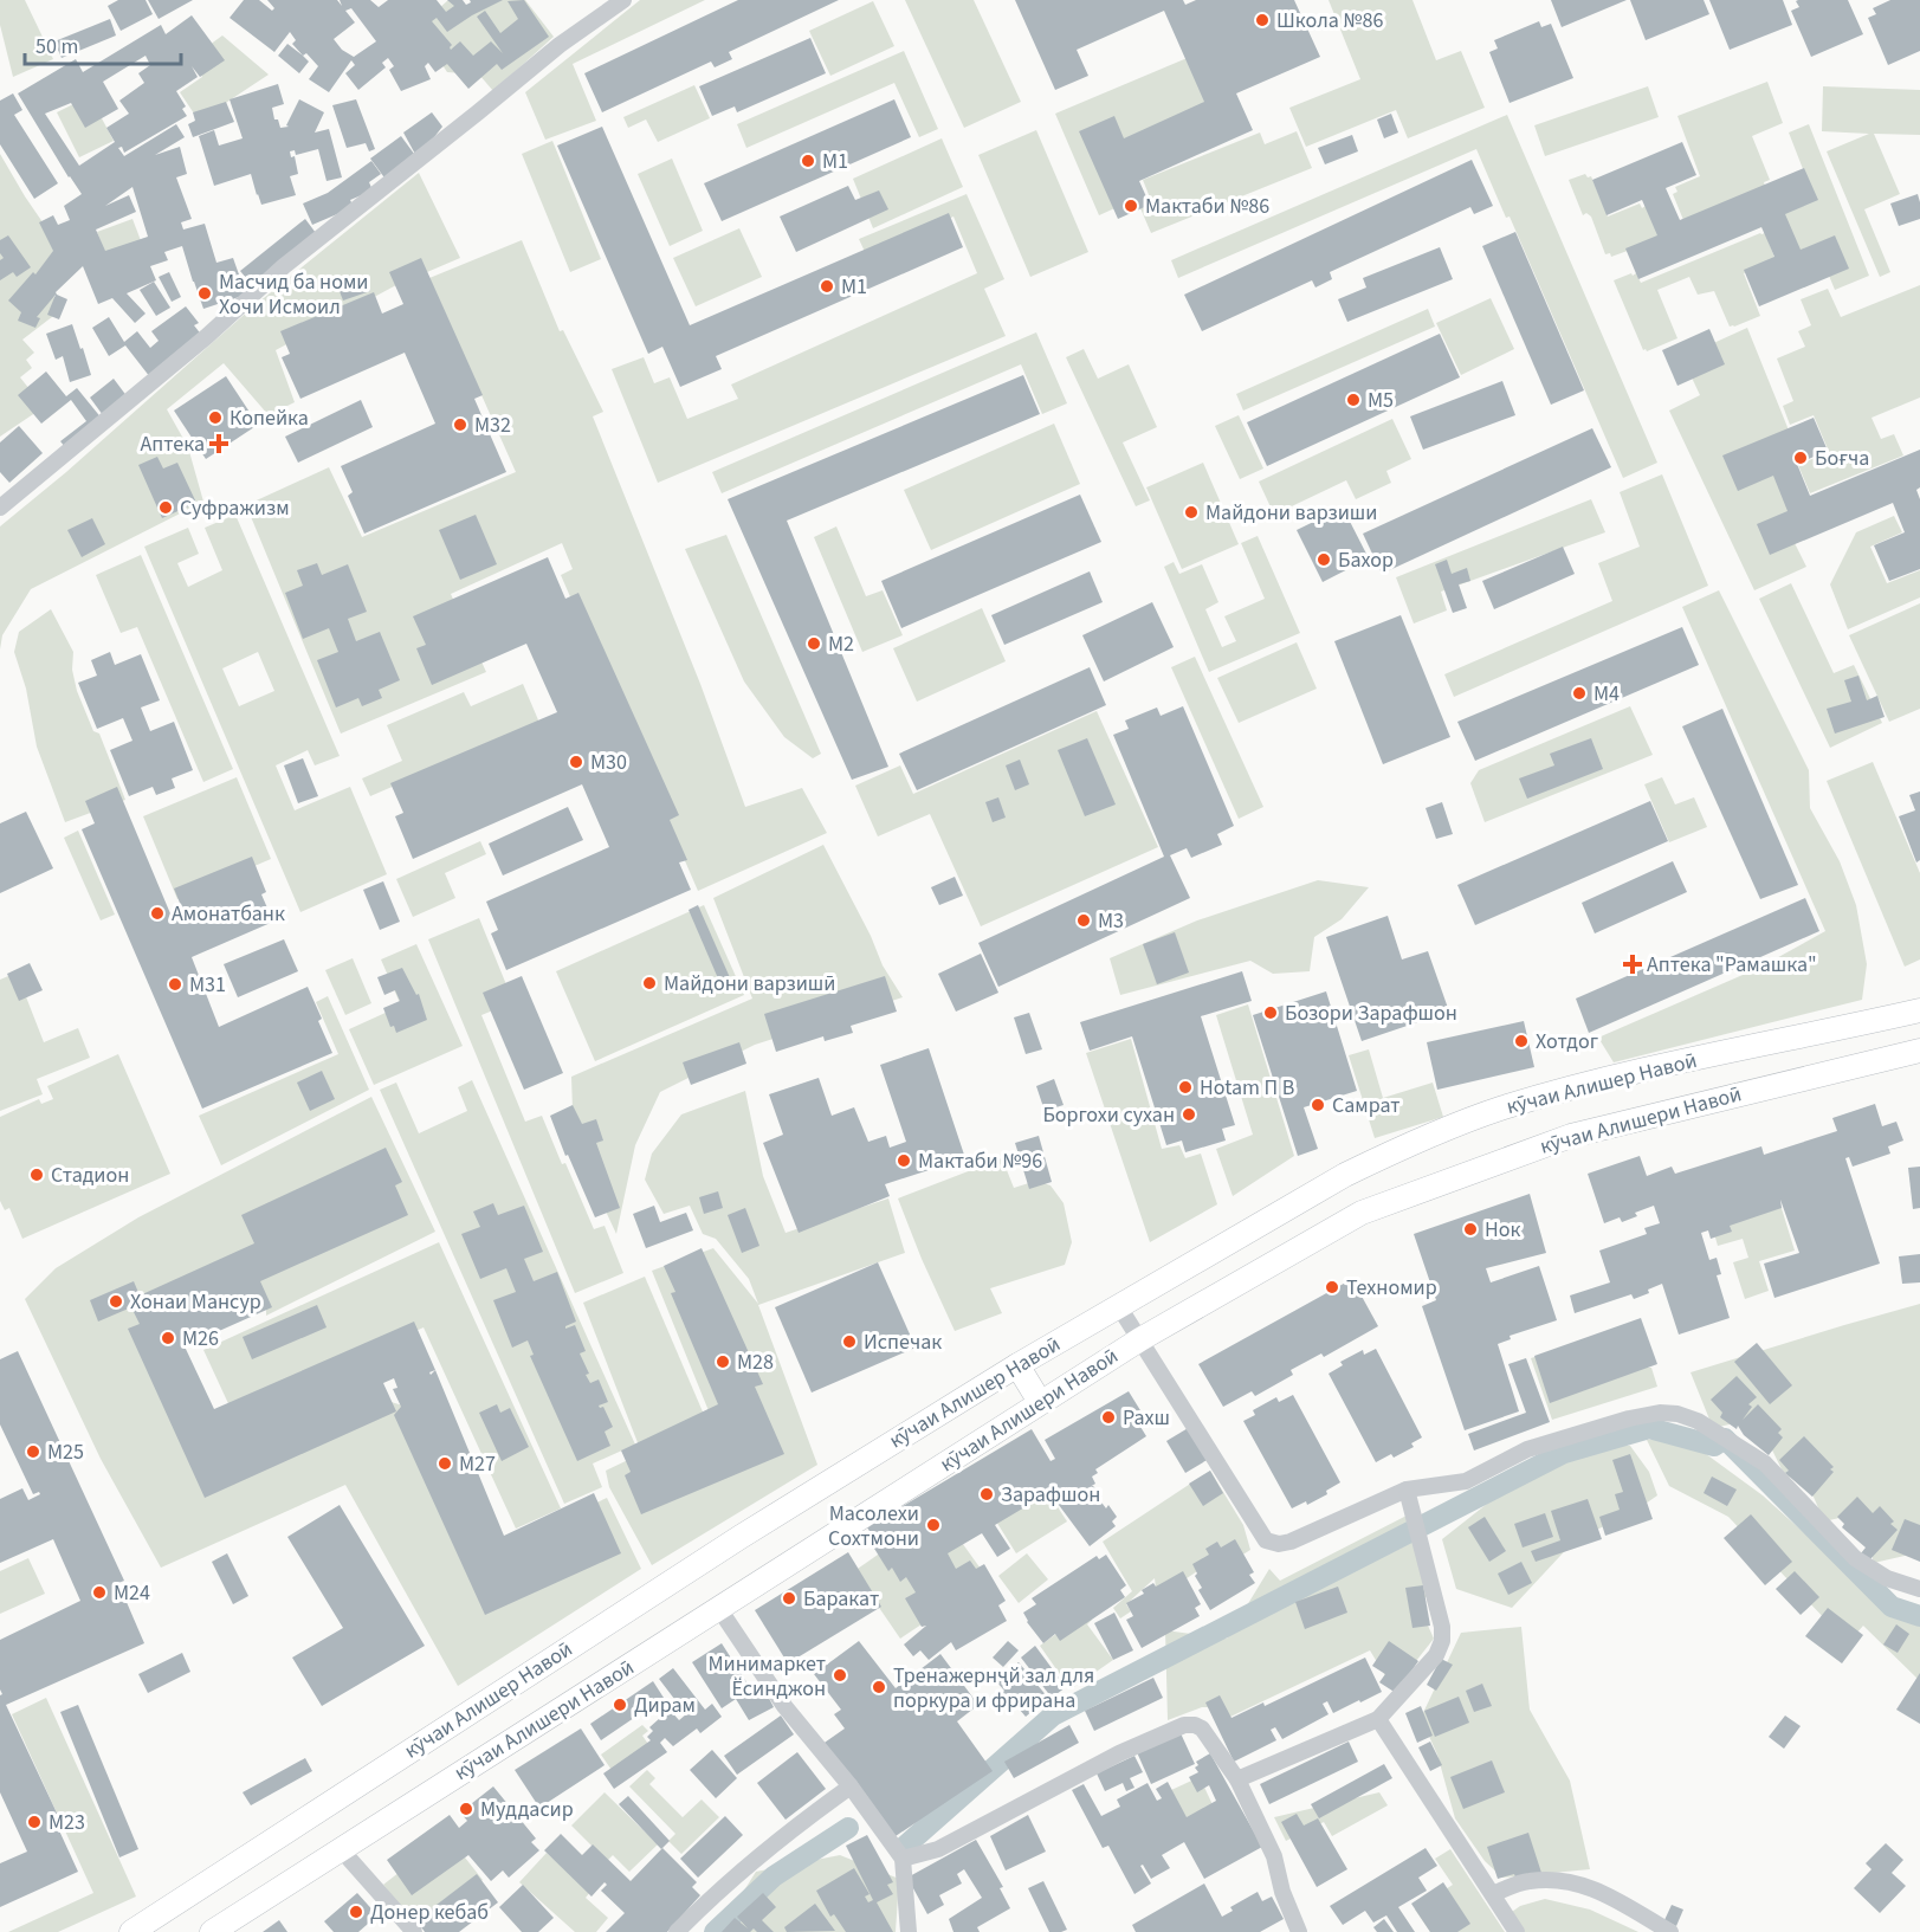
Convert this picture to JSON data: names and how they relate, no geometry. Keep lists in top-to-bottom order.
{
  "streets": {
    "street": ["кӯчаи Алишер Навоӣ", "кӯчаи Алишери Навоӣ"]
  },
  "places": {
    "other": [
      "Школа №86",
      "М1",
      "Мактаби №86",
      "M1",
      "Масчид ба номи Хочи Исмоил",
      "М5",
      "Копейка",
      "М32",
      "Боғча",
      "Суфражизм",
      "Майдони варзиши",
      "Бахор",
      "М2",
      "М4",
      "М30",
      "Амонатбанк",
      "М3",
      "Майдони варзишӣ",
      "М31",
      "Бозори Зарафшон",
      "Хотдог",
      "Hotam П В",
      "Самрат",
      "Боргохи сухан",
      "Мактаби №96",
      "Стадион",
      "Нок",
      "Техномир",
      "Хонаи Мансур",
      "М26",
      "Испечак",
      "М28",
      "Рахш",
      "М25",
      "М27",
      "Зарафшон",
      "Масолехи Сохтмони",
      "М24",
      "Баракат",
      "Минимаркет Ёсинджон",
      "Тренажернҷй зал для поркура и фрирана",
      "Дирам",
      "Муддасир",
      "М23",
      "Донер кебаб"
    ],
    "health": ["Аптека", "Аптека \"Рамашка\""]
  },
  "scale_bar": "50 m"
}
